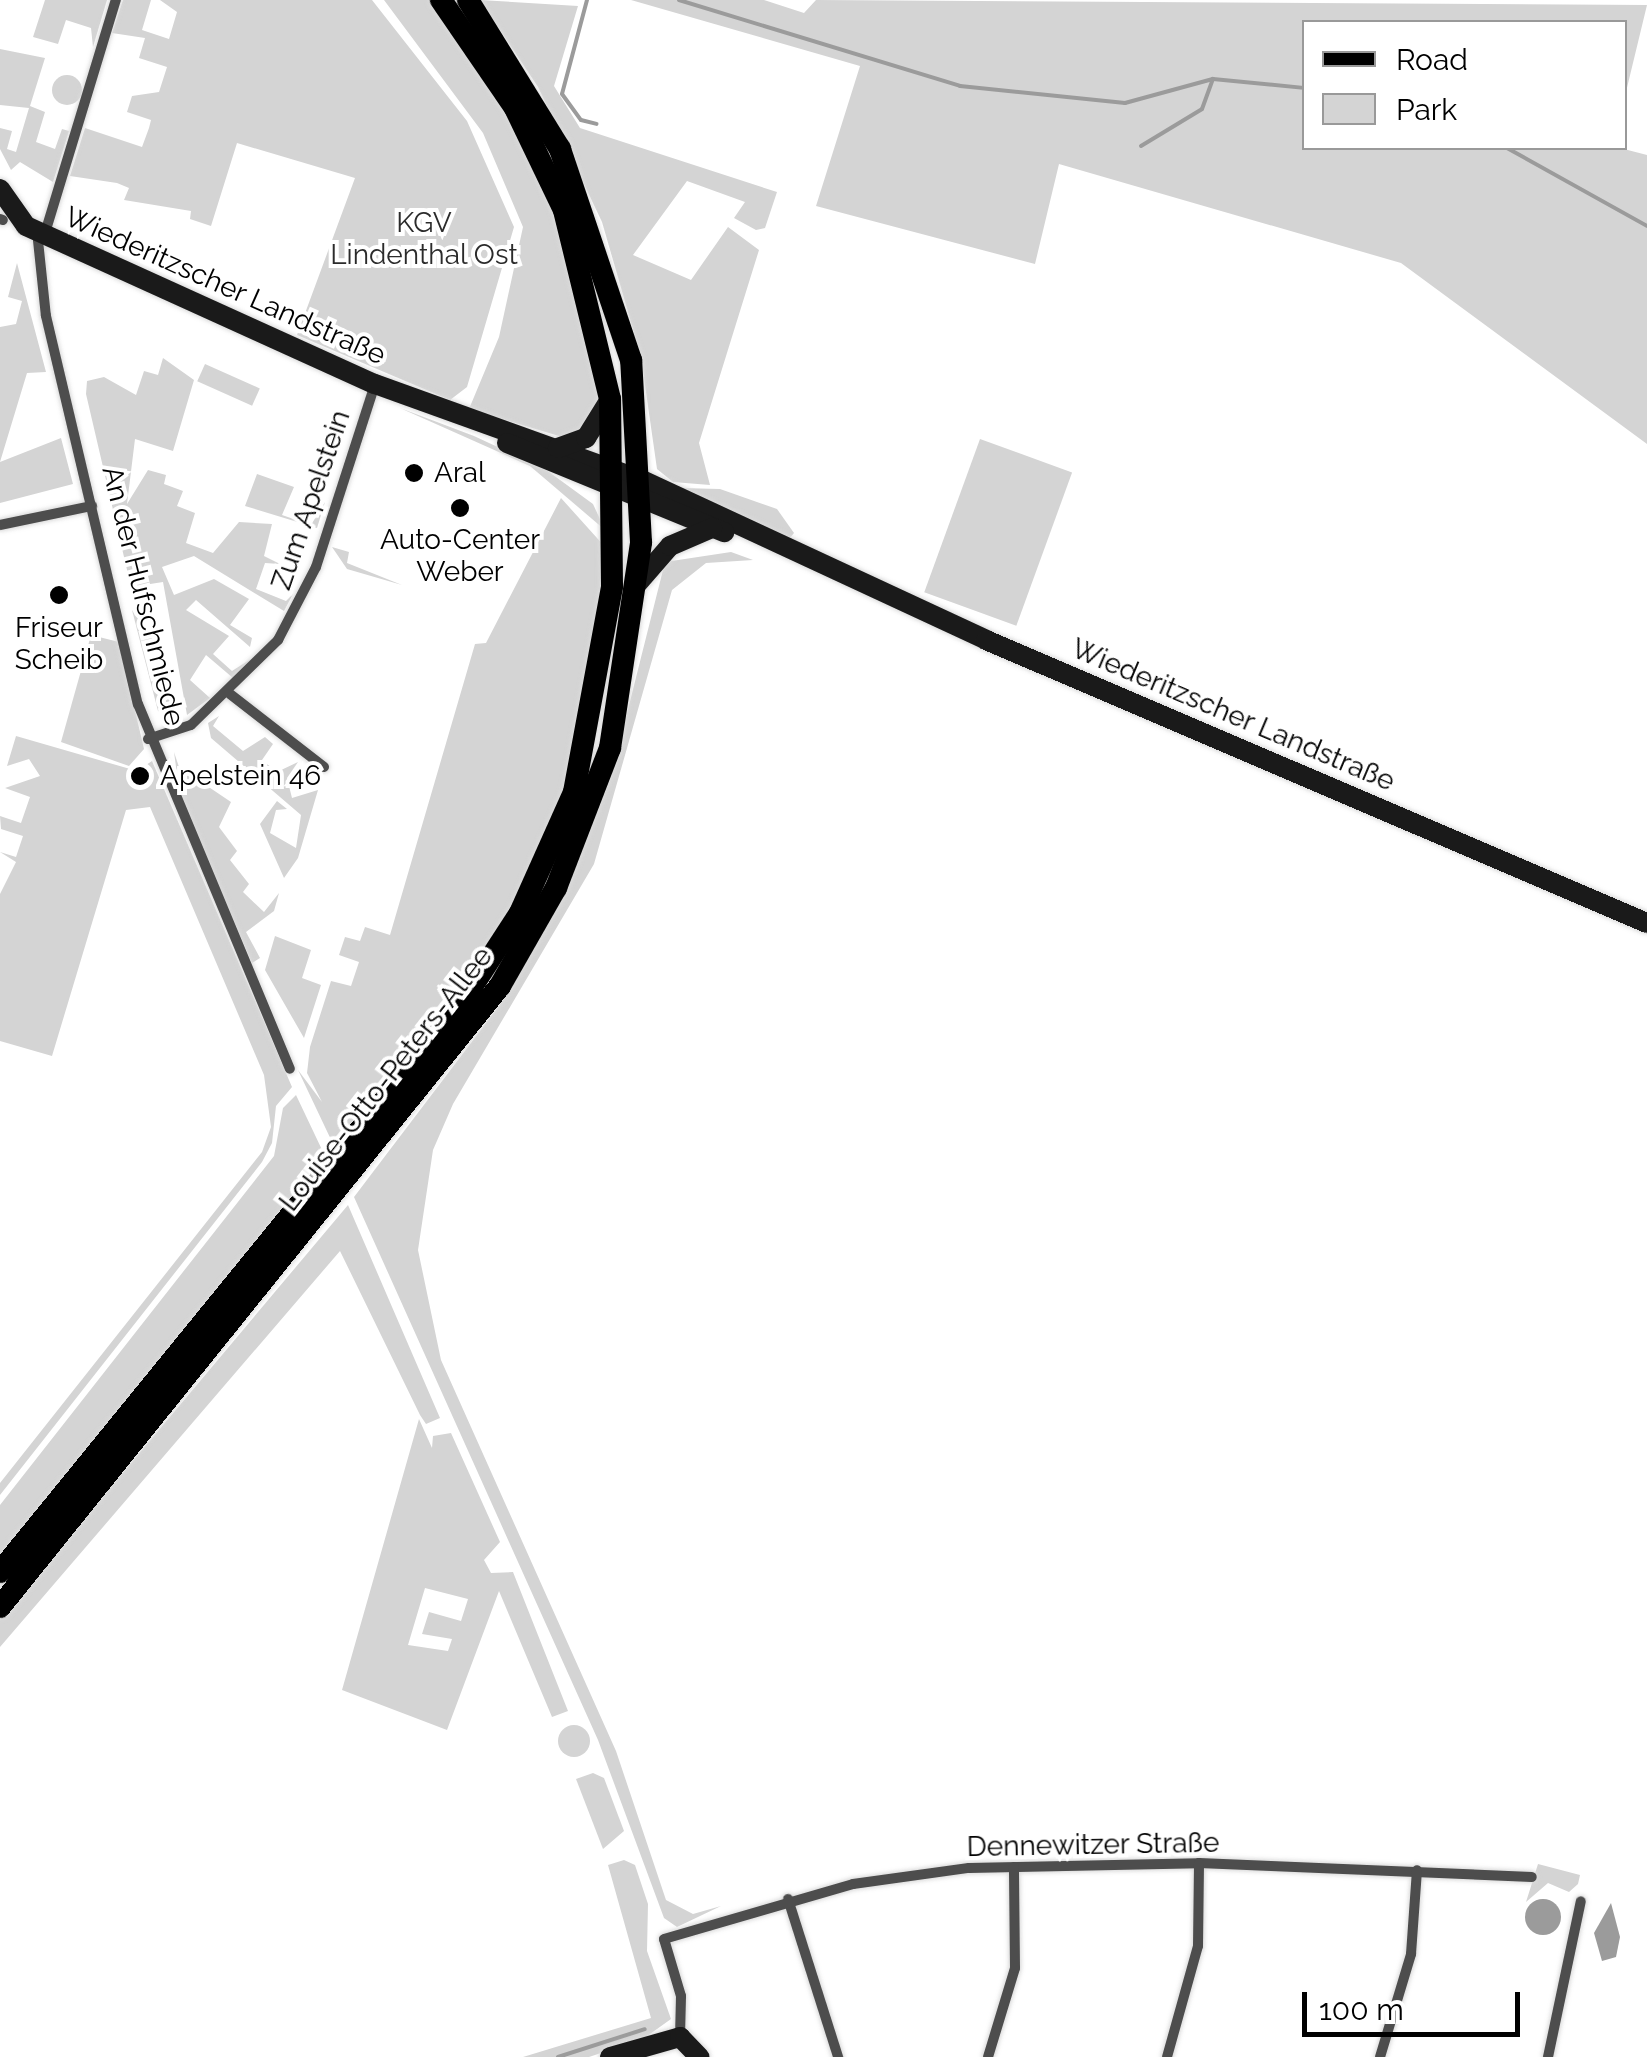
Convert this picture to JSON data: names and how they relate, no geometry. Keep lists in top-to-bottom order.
{
  "streets": {
    "main road": ["Louise-Otto-Peters-Allee"],
    "street": [
      "Wiederitzscher Landstraße",
      "Zum Apelstein",
      "An der Hufschmiede",
      "Dennewitzer Straße"
    ]
  },
  "crossings": [
    ["Wiederitzscher Landstraße", "Zum Apelstein"],
    ["Wiederitzscher Landstraße", "An der Hufschmiede"],
    ["Wiederitzscher Landstraße", "Louise-Otto-Peters-Allee"],
    ["Zum Apelstein", "An der Hufschmiede"]
  ],
  "parks": ["KGV Lindenthal Ost"],
  "places": [
    "Aral",
    "Auto-Center Weber",
    "Friseur Scheib",
    "Apelstein 46"
  ],
  "legend": ["Road", "Park"],
  "scale_bar": "100 m"
}
